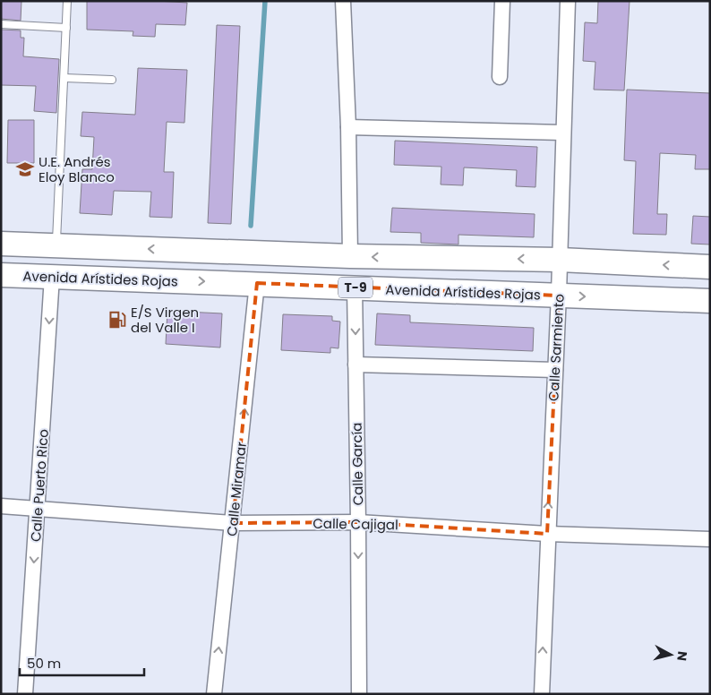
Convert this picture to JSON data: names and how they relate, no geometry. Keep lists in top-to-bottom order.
{
  "streets": {
    "main road": ["Avenida Arístides Rojas", "T-9"],
    "street": [
      "Calle Sarmiento",
      "Calle García",
      "Calle Puerto Rico",
      "Calle Miramar",
      "Calle Cajigal"
    ]
  },
  "crossings": [
    ["Avenida Arístides Rojas", "Calle Sarmiento"],
    ["Avenida Arístides Rojas", "Calle García"],
    ["Avenida Arístides Rojas", "Calle Puerto Rico"],
    ["Avenida Arístides Rojas", "Calle Miramar"],
    ["Calle Sarmiento", "Calle Cajigal"],
    ["Calle García", "Calle Cajigal"],
    ["Calle Puerto Rico", "Calle Cajigal"],
    ["Calle Miramar", "Calle Cajigal"]
  ],
  "one_way": [
    "Calle Sarmiento",
    "Calle García",
    "Calle Puerto Rico",
    "Calle Miramar"
  ],
  "places": {
    "school or university": ["U.E. Andrés Eloy Blanco"],
    "fuel station": ["E/S Virgen del Valle I"]
  },
  "scale_bar": "50 m",
  "north": "right"
}
